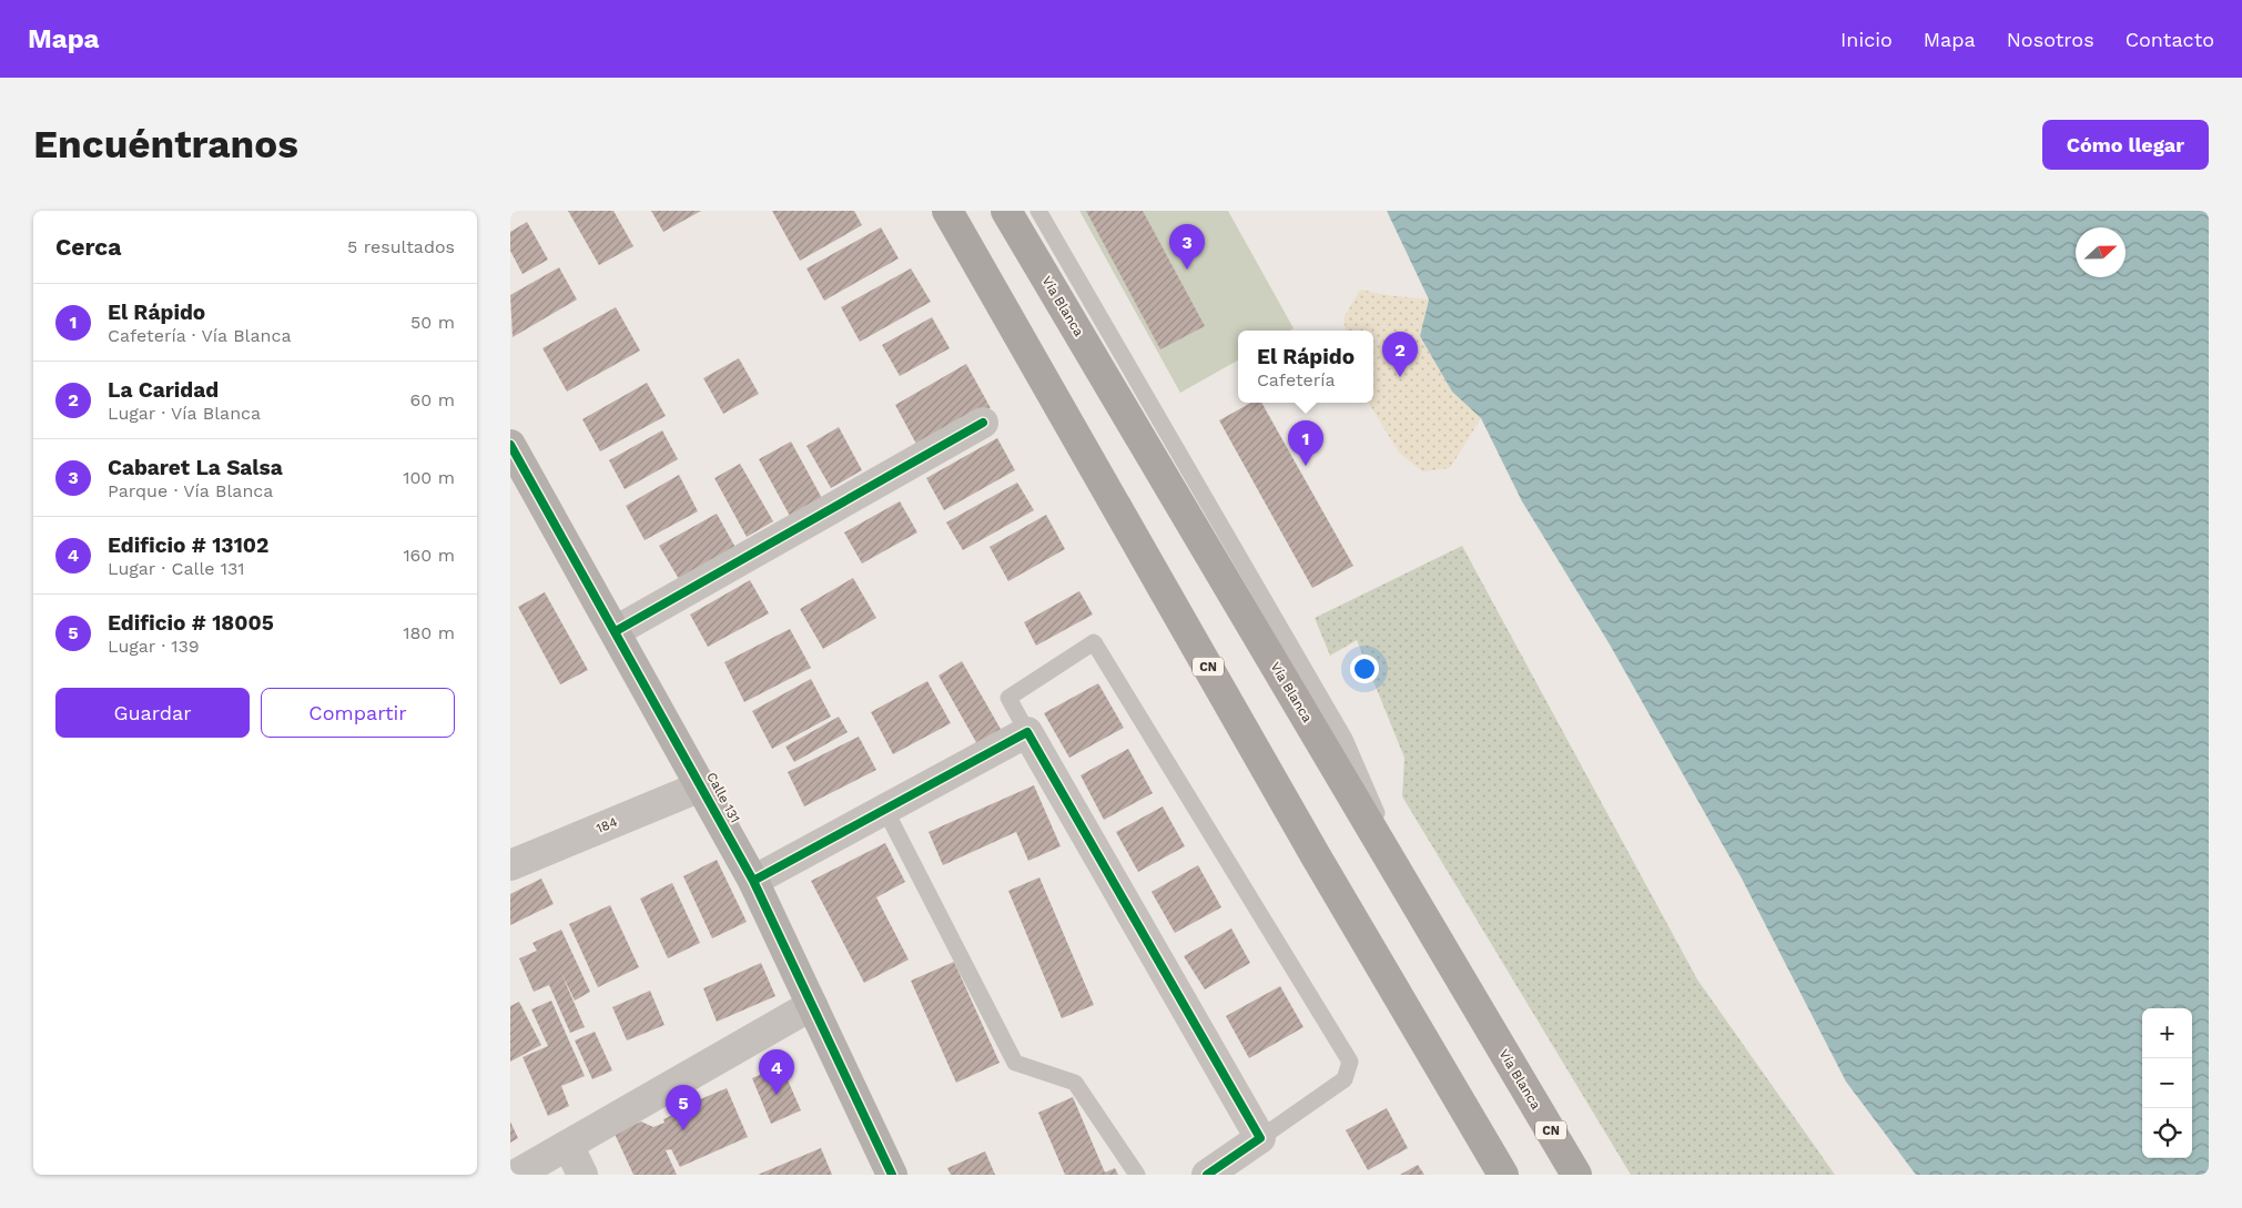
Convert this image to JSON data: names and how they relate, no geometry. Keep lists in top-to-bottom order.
{
  "streets": {
    "highway": ["Vía Blanca", "CN"],
    "street": ["Calle 131", "184"]
  },
  "crossings": [
    ["Calle 131", "184"]
  ],
  "north": "right",
  "page": {
    "header": "Mapa",
    "nav": [
      "Inicio",
      "Mapa",
      "Nosotros",
      "Contacto"
    ],
    "buttons": [
      "Cómo llegar",
      ["Guardar", "Compartir"]
    ],
    "title": "Encuéntranos",
    "heading": ["Cerca", "5 resultados"],
    "pins": [
      "3",
      "2",
      "1",
      "4",
      "5"
    ],
    "list": [
      {
        "mark": "1",
        "name": "El Rápido",
        "note": "Cafetería · Vía Blanca",
        "value": "50 m"
      },
      {
        "mark": "2",
        "name": "La Caridad",
        "note": "Lugar · Vía Blanca",
        "value": "60 m"
      },
      {
        "mark": "3",
        "name": "Cabaret La Salsa",
        "note": "Parque · Vía Blanca",
        "value": "100 m"
      },
      {
        "mark": "4",
        "name": "Edificio # 13102",
        "note": "Lugar · Calle 131",
        "value": "160 m"
      },
      {
        "mark": "5",
        "name": "Edificio # 18005",
        "note": "Lugar · 139",
        "value": "180 m"
      }
    ],
    "popup": ["El Rápido", "Cafetería"],
    "map_buttons": ["+", "−"]
  }
}
